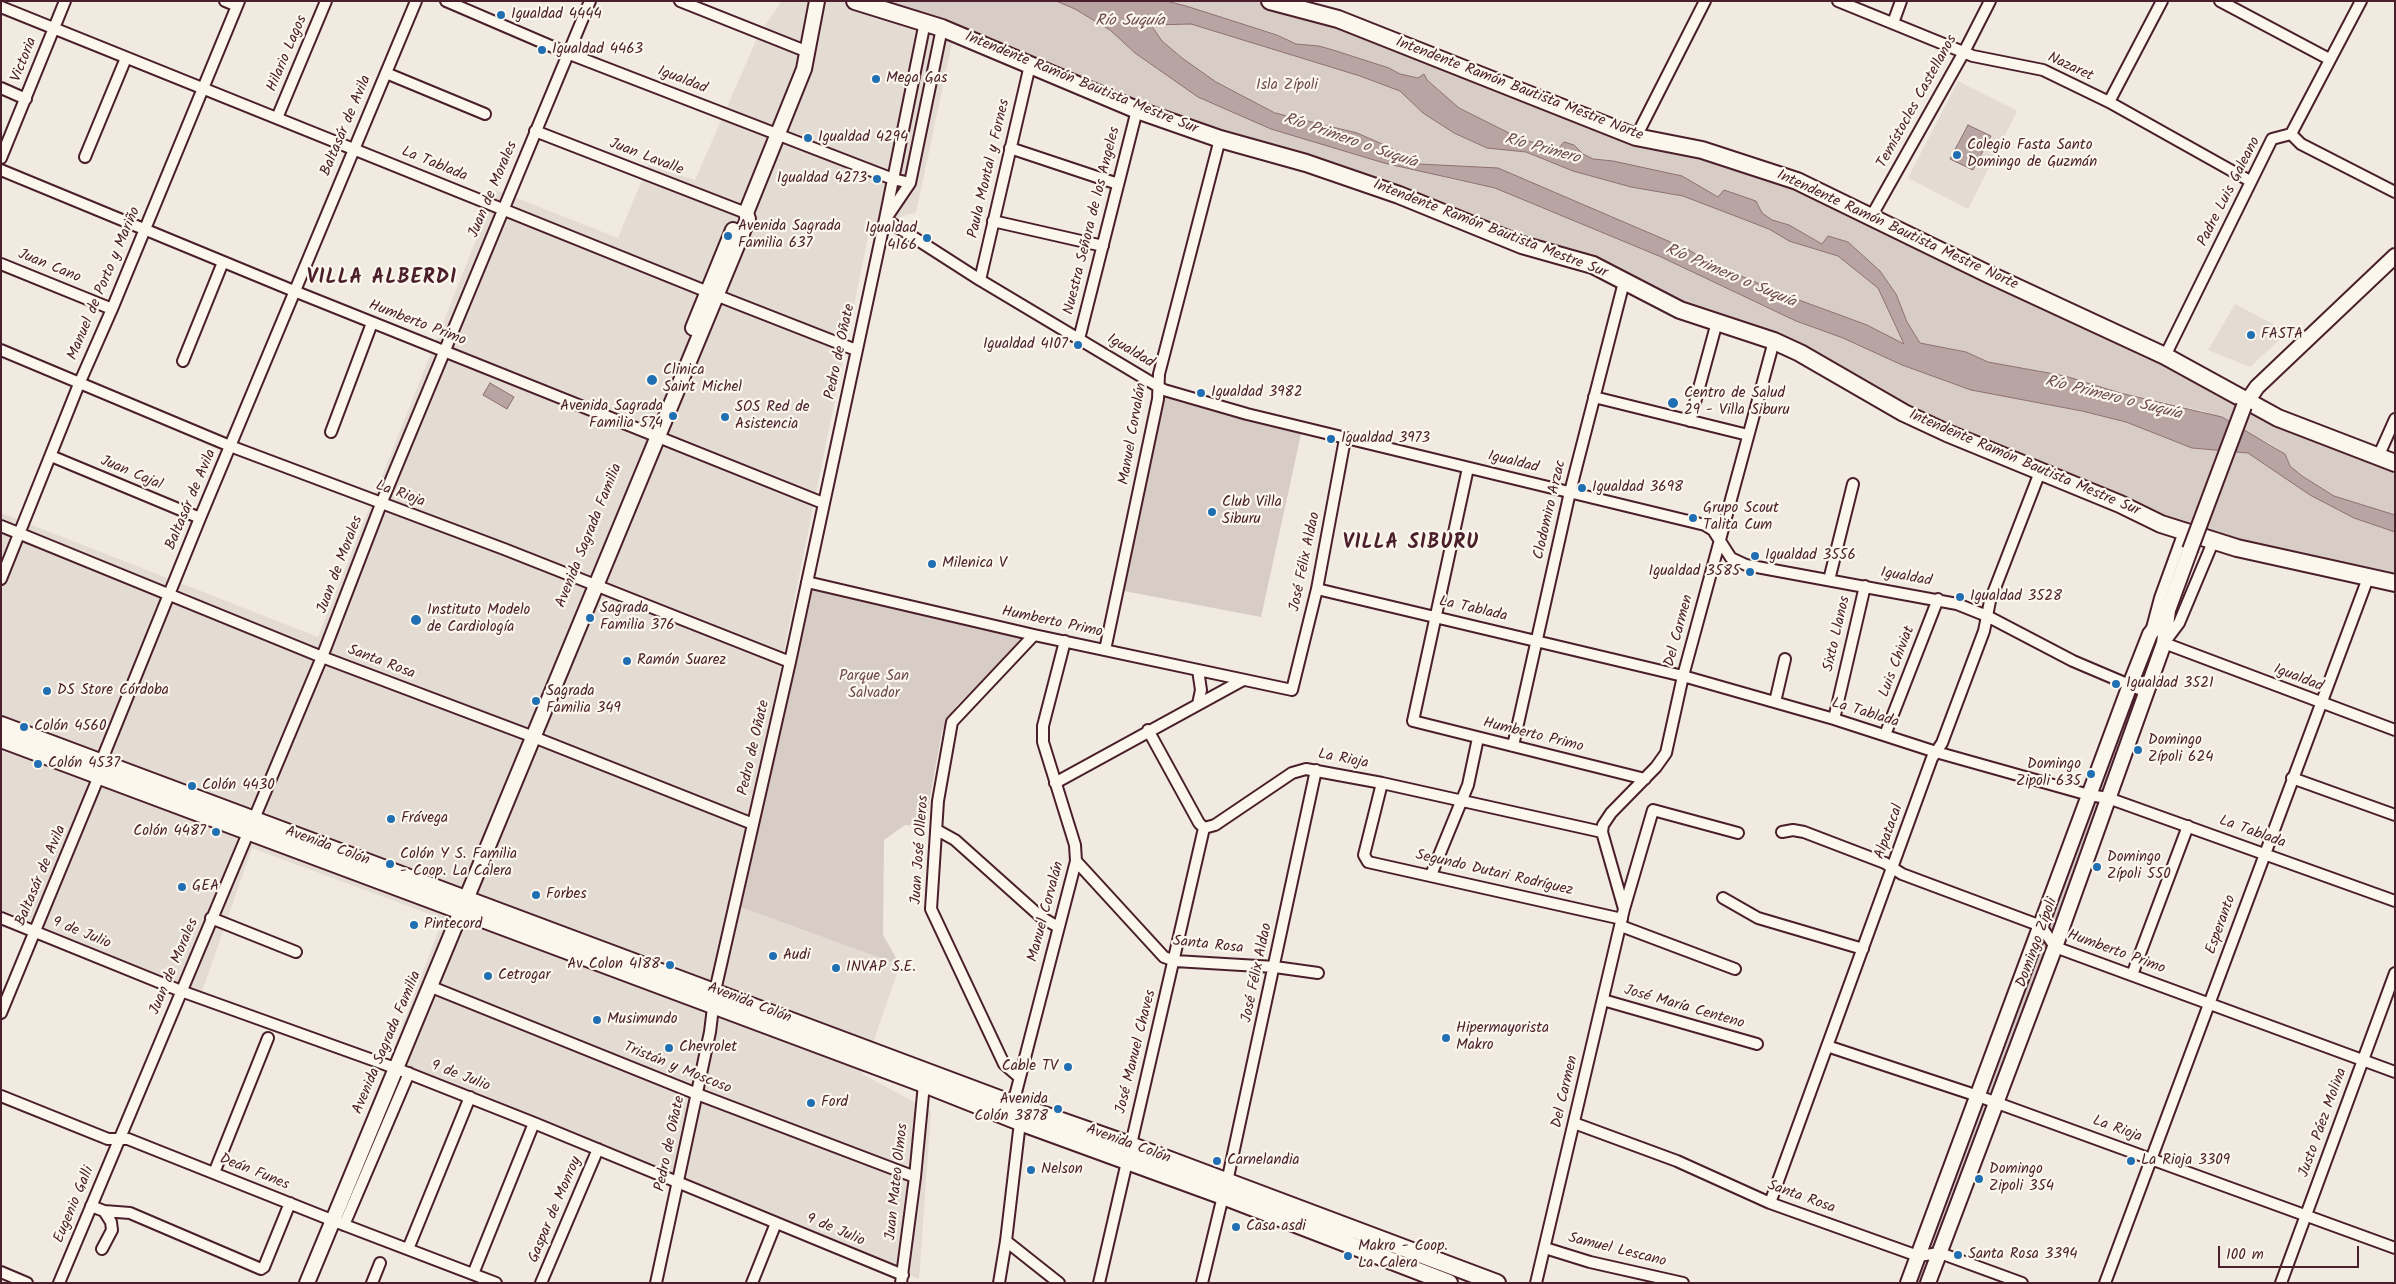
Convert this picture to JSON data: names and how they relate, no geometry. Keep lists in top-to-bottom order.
{
  "streets": {
    "main road": [
      "Intendente Ramón Bautista Mestre Sur",
      "Intendente Ramón Bautista Mestre Norte",
      "Avenida Sagrada Familia",
      "Avenida Colón",
      "Domingo Zípoli"
    ],
    "street": [
      "Hilario Lagos",
      "Victoria",
      "Nazaret",
      "Igualdad",
      "Temístocles Castellanos",
      "Baltasár de Avila",
      "Juan Lavalle",
      "La Tablada",
      "Paula Montal y Fornes",
      "Juan de Morales",
      "Padre Luis Galeano",
      "Nuestra Señora de los Angeles",
      "Juan Cano",
      "Manuel de Porto y Mariño",
      "Humberto Primo",
      "Pedro de Oñate",
      "Manuel Corvalán",
      "Juan Cajal",
      "La Rioja",
      "Clodomiro Arzac",
      "José Félix Aldao",
      "Del Carmen",
      "Sixto Llanos",
      "Luis Chiviat",
      "Santa Rosa",
      "Alpatacal",
      "Juan José Olleros",
      "Segundo Dutari Rodríguez",
      "Esperanto",
      "9 de Julio",
      "José María Centeno",
      "José Manuel Chaves",
      "Tristán y Moscoso",
      "Justo Páez Molina",
      "Deán Funes",
      "Juan Mateo Olmos",
      "Eugenio Galli",
      "Gaspar de Monroy",
      "Samuel Lescano"
    ]
  },
  "crossings": [
    ["Hilario Lagos", "La Tablada"],
    ["Victoria", "La Tablada"],
    ["Nazaret", "Temístocles Castellanos"],
    ["Nazaret", "Padre Luis Galeano"],
    ["Igualdad", "Paula Montal y Fornes"],
    ["Igualdad", "Juan de Morales"],
    ["Igualdad", "Nuestra Señora de los Angeles"],
    ["Igualdad", "Pedro de Oñate"],
    ["Igualdad", "Manuel Corvalán"],
    ["Igualdad", "Clodomiro Arzac"],
    ["Igualdad", "Avenida Sagrada Familia"],
    ["Igualdad", "José Félix Aldao"],
    ["Igualdad", "Del Carmen"],
    ["Igualdad", "Sixto Llanos"],
    ["Igualdad", "Luis Chiviat"],
    ["Igualdad", "Alpatacal"],
    ["Igualdad", "Esperanto"],
    ["Igualdad", "Domingo Zípoli"],
    ["Intendente Ramón Bautista Mestre Sur", "Paula Montal y Fornes"],
    ["Intendente Ramón Bautista Mestre Sur", "Nuestra Señora de los Angeles"],
    ["Intendente Ramón Bautista Mestre Sur", "Pedro de Oñate"],
    ["Intendente Ramón Bautista Mestre Sur", "Manuel Corvalán"],
    ["Intendente Ramón Bautista Mestre Sur", "Clodomiro Arzac"],
    ["Intendente Ramón Bautista Mestre Sur", "Del Carmen"],
    ["Intendente Ramón Bautista Mestre Sur", "Alpatacal"],
    ["Intendente Ramón Bautista Mestre Sur", "Esperanto"],
    ["Intendente Ramón Bautista Mestre Sur", "Domingo Zípoli"],
    ["Intendente Ramón Bautista Mestre Norte", "Temístocles Castellanos"],
    ["Intendente Ramón Bautista Mestre Norte", "Padre Luis Galeano"],
    ["Intendente Ramón Bautista Mestre Norte", "Domingo Zípoli"],
    ["Baltasár de Avila", "La Tablada"],
    ["Baltasár de Avila", "Humberto Primo"],
    ["Baltasár de Avila", "Juan Cajal"],
    ["Baltasár de Avila", "La Rioja"],
    ["Baltasár de Avila", "Santa Rosa"],
    ["Baltasár de Avila", "Avenida Colón"],
    ["Baltasár de Avila", "9 de Julio"],
    ["Juan Lavalle", "Juan de Morales"],
    ["Juan Lavalle", "Avenida Sagrada Familia"],
    ["La Tablada", "Juan de Morales"],
    ["La Tablada", "Manuel de Porto y Mariño"],
    ["La Tablada", "Humberto Primo"],
    ["La Tablada", "Pedro de Oñate"],
    ["La Tablada", "Clodomiro Arzac"],
    ["La Tablada", "Avenida Sagrada Familia"],
    ["La Tablada", "José Félix Aldao"],
    ["La Tablada", "Del Carmen"],
    ["La Tablada", "Sixto Llanos"],
    ["La Tablada", "Luis Chiviat"],
    ["La Tablada", "Alpatacal"],
    ["La Tablada", "Esperanto"],
    ["La Tablada", "Domingo Zípoli"],
    ["Juan de Morales", "Humberto Primo"],
    ["Juan de Morales", "La Rioja"],
    ["Juan de Morales", "Santa Rosa"],
    ["Juan de Morales", "Avenida Colón"],
    ["Juan de Morales", "9 de Julio"],
    ["Juan de Morales", "Deán Funes"],
    ["Juan de Morales", "Eugenio Galli"],
    ["Juan Cano", "Manuel de Porto y Mariño"],
    ["Manuel de Porto y Mariño", "Humberto Primo"],
    ["Manuel de Porto y Mariño", "Juan Cajal"],
    ["Manuel de Porto y Mariño", "La Rioja"],
    ["Manuel de Porto y Mariño", "Santa Rosa"],
    ["Humberto Primo", "Pedro de Oñate"],
    ["Humberto Primo", "Manuel Corvalán"],
    ["Humberto Primo", "Clodomiro Arzac"],
    ["Humberto Primo", "Avenida Sagrada Familia"],
    ["Humberto Primo", "José Félix Aldao"],
    ["Humberto Primo", "Del Carmen"],
    ["Humberto Primo", "Juan José Olleros"],
    ["Humberto Primo", "Esperanto"],
    ["Humberto Primo", "Domingo Zípoli"],
    ["Humberto Primo", "Justo Páez Molina"],
    ["Pedro de Oñate", "La Rioja"],
    ["Pedro de Oñate", "Santa Rosa"],
    ["Pedro de Oñate", "Avenida Colón"],
    ["Pedro de Oñate", "9 de Julio"],
    ["Pedro de Oñate", "Tristán y Moscoso"],
    ["Manuel Corvalán", "Santa Rosa"],
    ["Manuel Corvalán", "Avenida Colón"],
    ["Manuel Corvalán", "Juan José Olleros"],
    ["La Rioja", "Avenida Sagrada Familia"],
    ["La Rioja", "José Félix Aldao"],
    ["La Rioja", "Del Carmen"],
    ["La Rioja", "Alpatacal"],
    ["La Rioja", "Segundo Dutari Rodríguez"],
    ["La Rioja", "Esperanto"],
    ["La Rioja", "Domingo Zípoli"],
    ["La Rioja", "José Manuel Chaves"],
    ["La Rioja", "Justo Páez Molina"],
    ["Avenida Sagrada Familia", "Santa Rosa"],
    ["Avenida Sagrada Familia", "Avenida Colón"],
    ["Avenida Sagrada Familia", "9 de Julio"],
    ["Avenida Sagrada Familia", "Tristán y Moscoso"],
    ["Avenida Sagrada Familia", "Deán Funes"],
    ["José Félix Aldao", "Santa Rosa"],
    ["José Félix Aldao", "Avenida Colón"],
    ["Del Carmen", "Santa Rosa"],
    ["Del Carmen", "Segundo Dutari Rodríguez"],
    ["Del Carmen", "José María Centeno"],
    ["Del Carmen", "Samuel Lescano"],
    ["Santa Rosa", "Alpatacal"],
    ["Santa Rosa", "Domingo Zípoli"],
    ["Santa Rosa", "José Manuel Chaves"],
    ["Avenida Colón", "José Manuel Chaves"],
    ["Avenida Colón", "Juan Mateo Olmos"],
    ["9 de Julio", "Juan Mateo Olmos"],
    ["9 de Julio", "Gaspar de Monroy"],
    ["Tristán y Moscoso", "Juan Mateo Olmos"],
    ["Deán Funes", "Eugenio Galli"]
  ],
  "districts": ["VILLA ALBERDI", "VILLA SIBURU"],
  "water": ["Río Suquía", "Río Primero o Suquía", "Río Primero"],
  "parks": ["Isla Zípoli", "Parque San Salvador"],
  "places": [
    "Igualdad 4444",
    "Igualdad 4463",
    "Mega Gas",
    "Igualdad 4294",
    "Colegio Fasta Santo Domingo de Guzmán",
    "Igualdad 4273",
    "Avenida Sagrada Familia 637",
    "Igualdad 4166",
    "FASTA",
    "Igualdad 4107",
    "Clinica Saint Michel",
    "Igualdad 3982",
    "Centro de Salud 29 - Villa Siburu",
    "Avenida Sagrada Familia 574",
    "SOS Red de Asistencia",
    "Igualdad 3973",
    "Igualdad 3698",
    "Club Villa Siburu",
    "Grupo Scout Talita Cum",
    "Igualdad 3556",
    "Milenica V",
    "Igualdad 3585",
    "Igualdad 3528",
    "Sagrada Familia 376",
    "Instituto Modelo de Cardiología",
    "Ramón Suarez",
    "Igualdad 3521",
    "DS Store Córdoba",
    "Sagrada Familia 349",
    "Colón 4560",
    "Domingo Zípoli 624",
    "Colón 4537",
    "Domingo Zipoli 635",
    "Colón 4430",
    "Frávega",
    "Colón 4487",
    "Colón Y S. Familia - Coop. La Calera",
    "Domingo Zípoli 550",
    "GEA",
    "Forbes",
    "Pintecord",
    "Audi",
    "Av Colon 4188",
    "INVAP S.E.",
    "Cetrogar",
    "Musimundo",
    "Hipermayorista Makro",
    "Chevrolet",
    "Cable TV",
    "Ford",
    "Avenida Colón 3878",
    "Carnelandia",
    "La Rioja 3309",
    "Nelson",
    "Domingo Zipoli 354",
    "Casa asdi",
    "Santa Rosa 3394",
    "Makro - Coop. La Calera"
  ],
  "scale_bar": "100 m"
}
